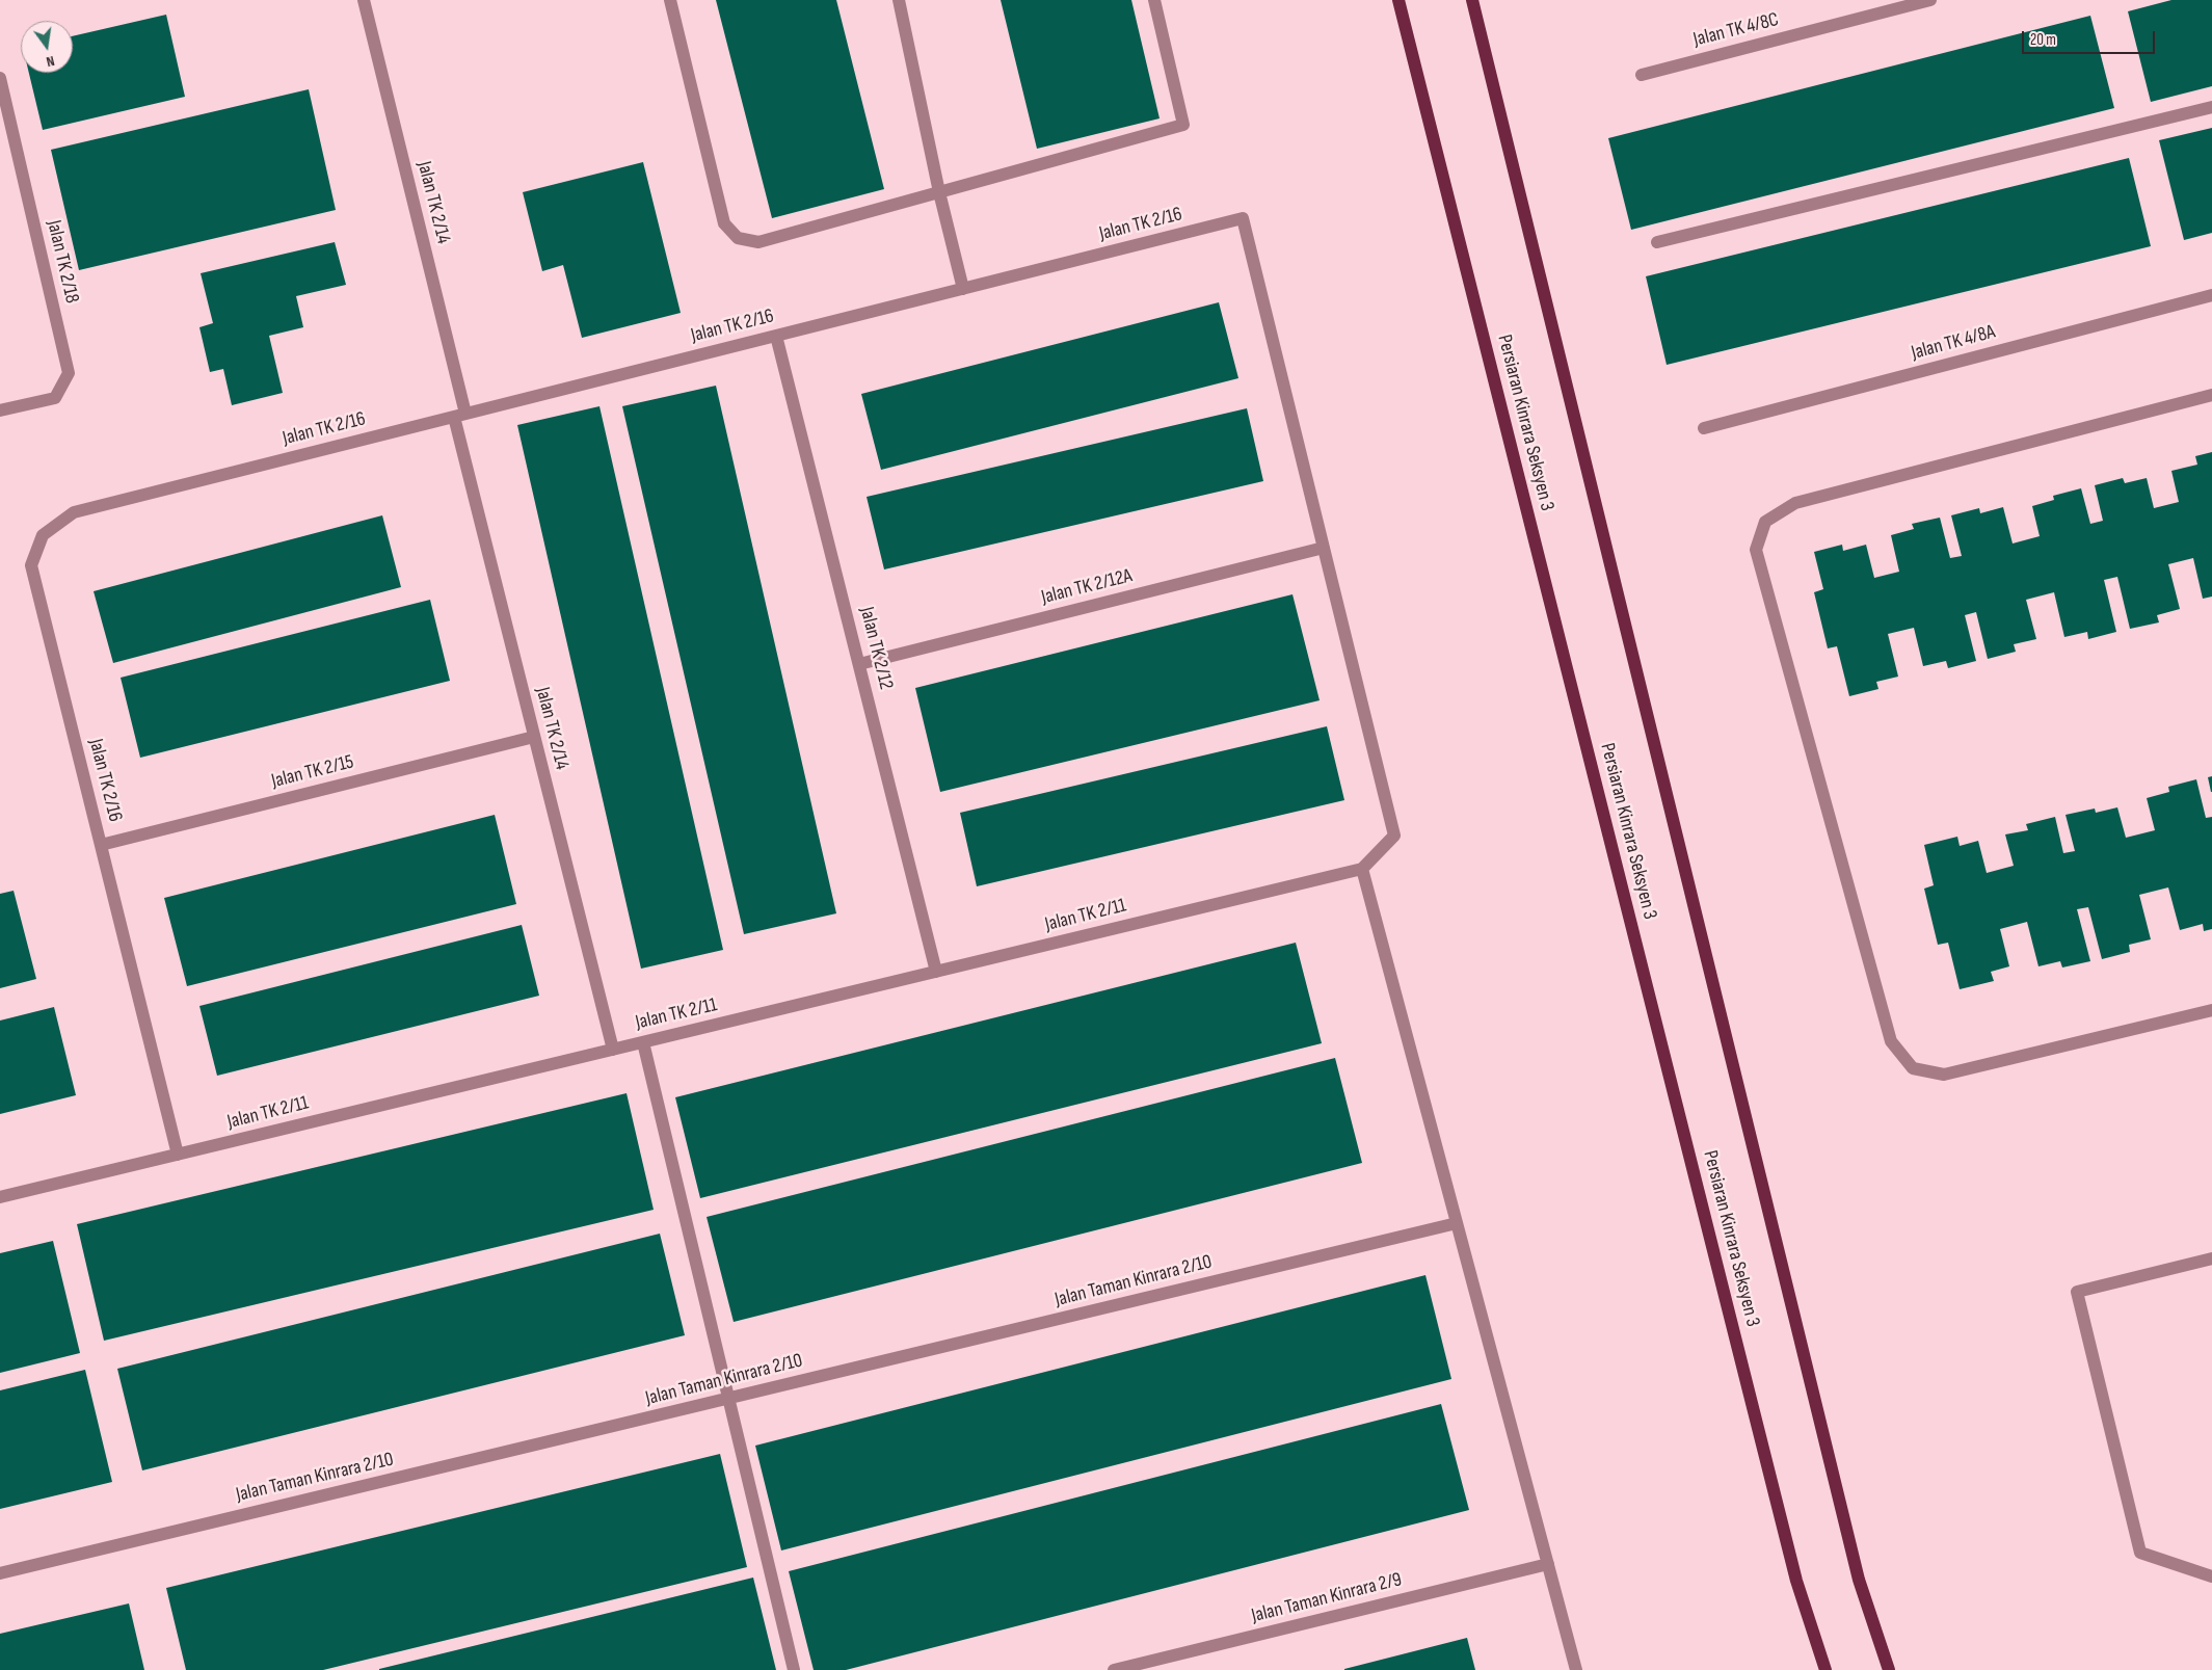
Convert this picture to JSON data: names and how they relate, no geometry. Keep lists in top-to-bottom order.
{
  "streets": {
    "main road": ["Persiaran Kinrara Seksyen 3"],
    "street": [
      "Jalan TK 4/8C",
      "Jalan TK 2/14",
      "Jalan TK 2/16",
      "Jalan TK 2/18",
      "Jalan TK 4/8A",
      "Jalan TK 2/12A",
      "Jalan TK 2/12",
      "Jalan TK 2/15",
      "Jalan TK 2/11",
      "Jalan Taman Kinrara 2/10",
      "Jalan Taman Kinrara 2/9"
    ]
  },
  "crossings": [
    ["Jalan TK 2/14", "Jalan TK 2/16"],
    ["Jalan TK 2/14", "Jalan TK 2/15"],
    ["Jalan TK 2/14", "Jalan TK 2/11"],
    ["Jalan TK 2/16", "Jalan TK 2/12A"],
    ["Jalan TK 2/16", "Jalan TK 2/12"],
    ["Jalan TK 2/16", "Jalan TK 2/15"],
    ["Jalan TK 2/16", "Jalan TK 2/11"],
    ["Jalan TK 2/12A", "Jalan TK 2/12"],
    ["Jalan TK 2/12", "Jalan TK 2/11"]
  ],
  "scale_bar": "20 m",
  "north": "bottom"
}
